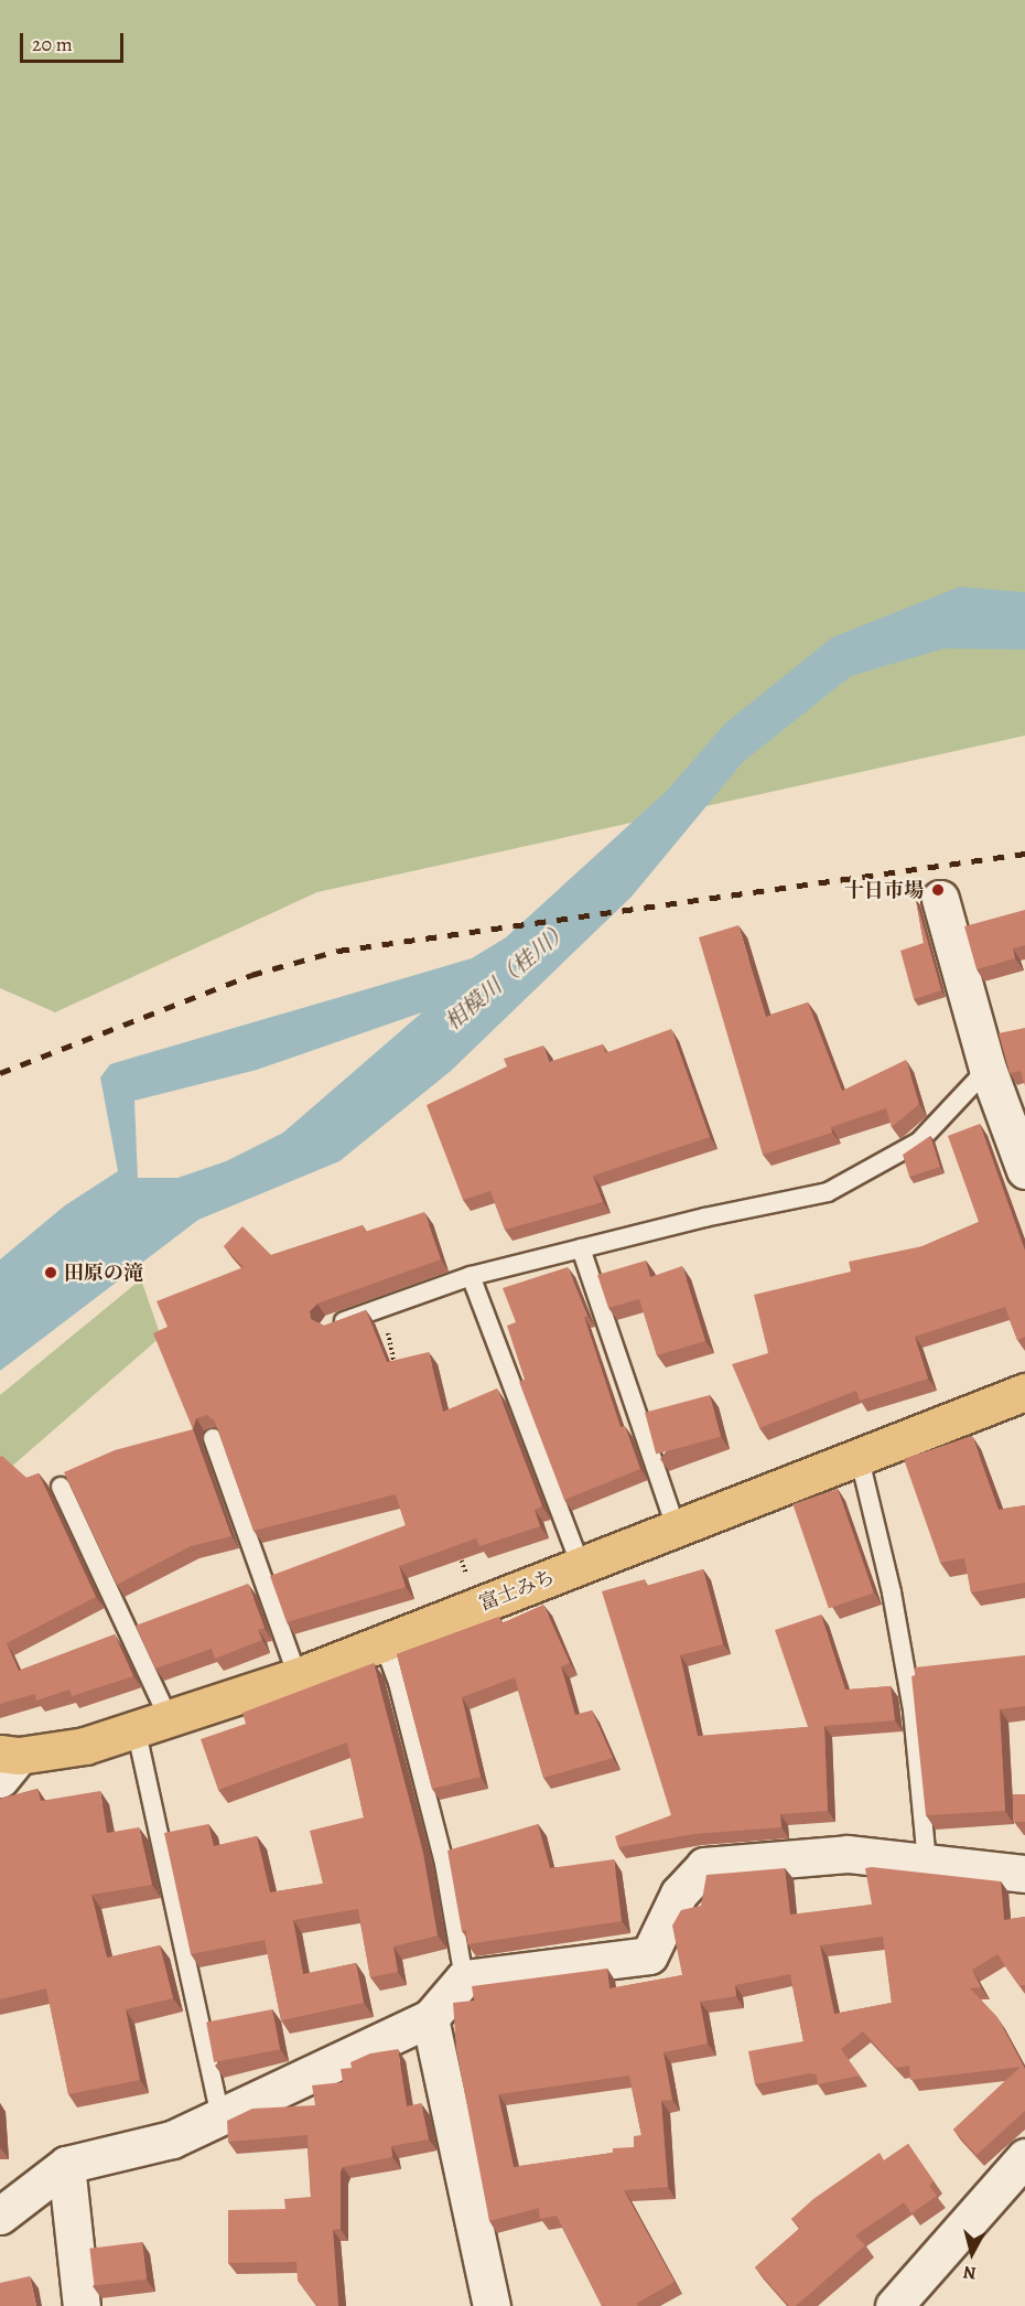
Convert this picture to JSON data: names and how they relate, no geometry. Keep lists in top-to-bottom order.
{
  "streets": {
    "highway": ["富士みち"]
  },
  "water": ["相模川（桂川）"],
  "places": ["十日市場", "田原の滝"],
  "scale_bar": "20 m",
  "north": "bottom"
}
